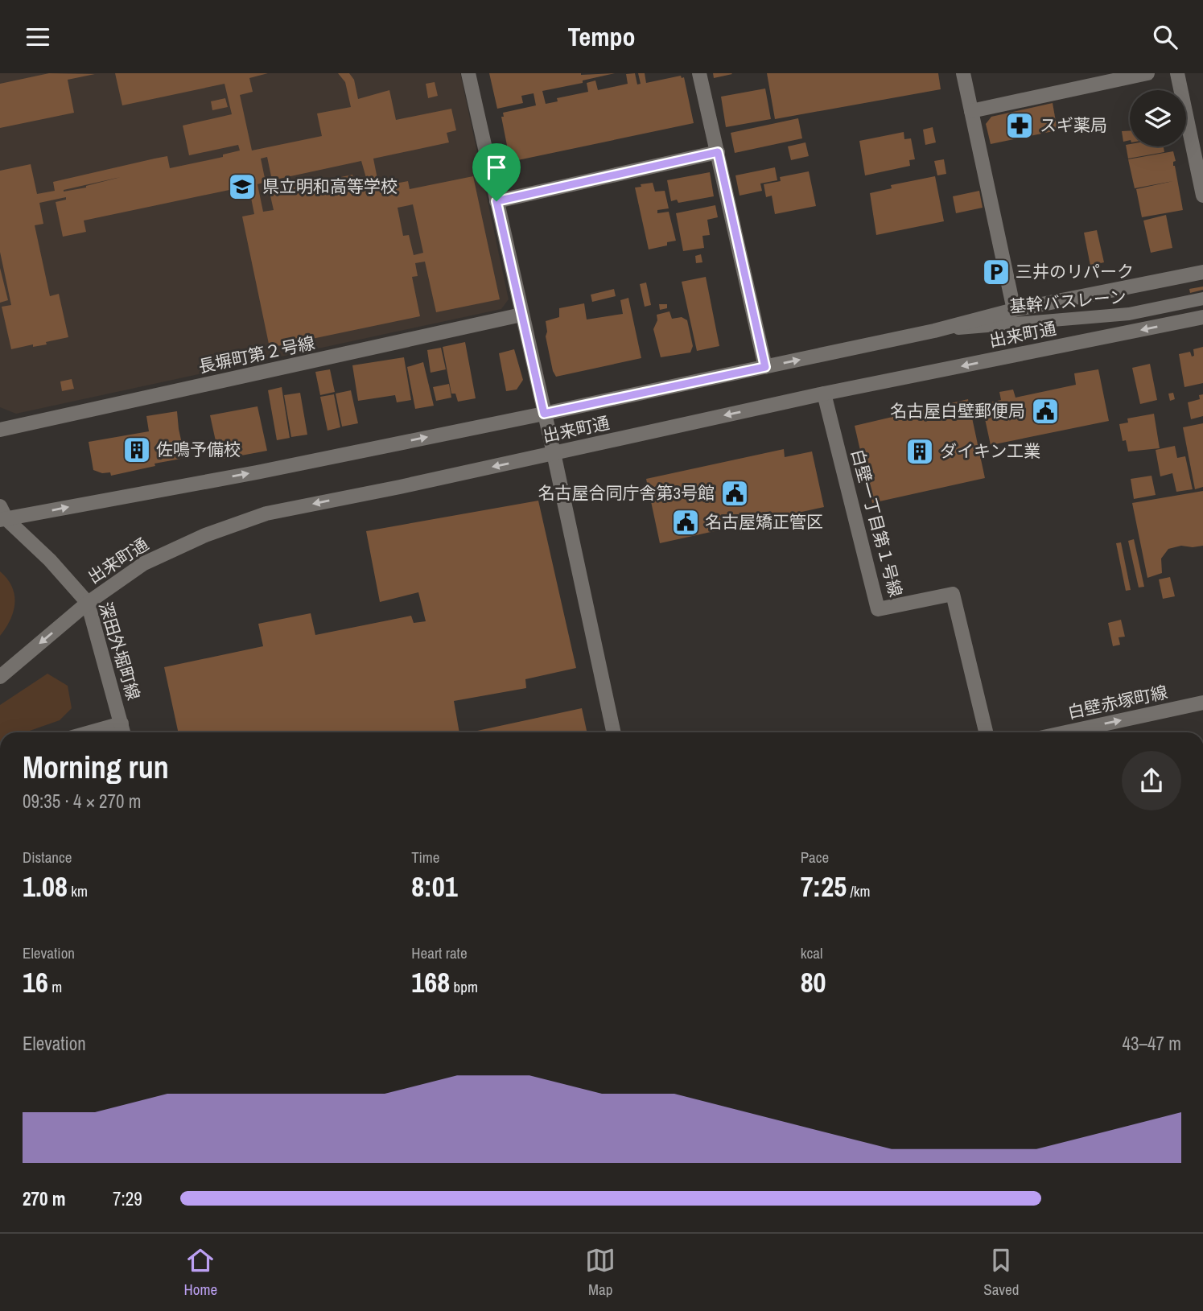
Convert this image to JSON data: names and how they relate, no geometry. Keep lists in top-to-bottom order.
{
  "streets": {
    "street": [
      "出来町通",
      "長塀町第２号線",
      "白壁一丁目第１号線",
      "深田外堀町線",
      "白壁赤塚町線"
    ],
    "lane": ["基幹バスレーン"]
  },
  "crossings": [
    ["基幹バスレーン", "出来町通"],
    ["出来町通", "白壁一丁目第１号線"],
    ["出来町通", "深田外堀町線"]
  ],
  "one_way": ["白壁赤塚町線"],
  "places": {
    "pharmacy": ["スギ薬局"],
    "school or university": ["県立明和高等学校"],
    "parking": ["三井のリパーク"],
    "public building": ["名古屋白壁郵便局", "名古屋合同庁舎第3号館", "名古屋矯正管区"],
    "building": ["佐鳴予備校", "ダイキン工業"]
  },
  "page": {
    "header": "Tempo",
    "heading": ["Morning run", "09:35 · 4 × 270 m"],
    "stats": [
      ["Distance", "1.08 km"],
      ["Time", "8:01"],
      ["Pace", "7:25 /km"],
      ["Elevation", "16 m"],
      ["Heart rate", "168 bpm"],
      ["kcal", "80"]
    ],
    "chart": ["Elevation", "43–47 m"],
    "list": [
      {
        "name": "270 m",
        "note": "7:29"
      }
    ],
    "tabs": ["Home", "Map", "Saved"]
  }
}
